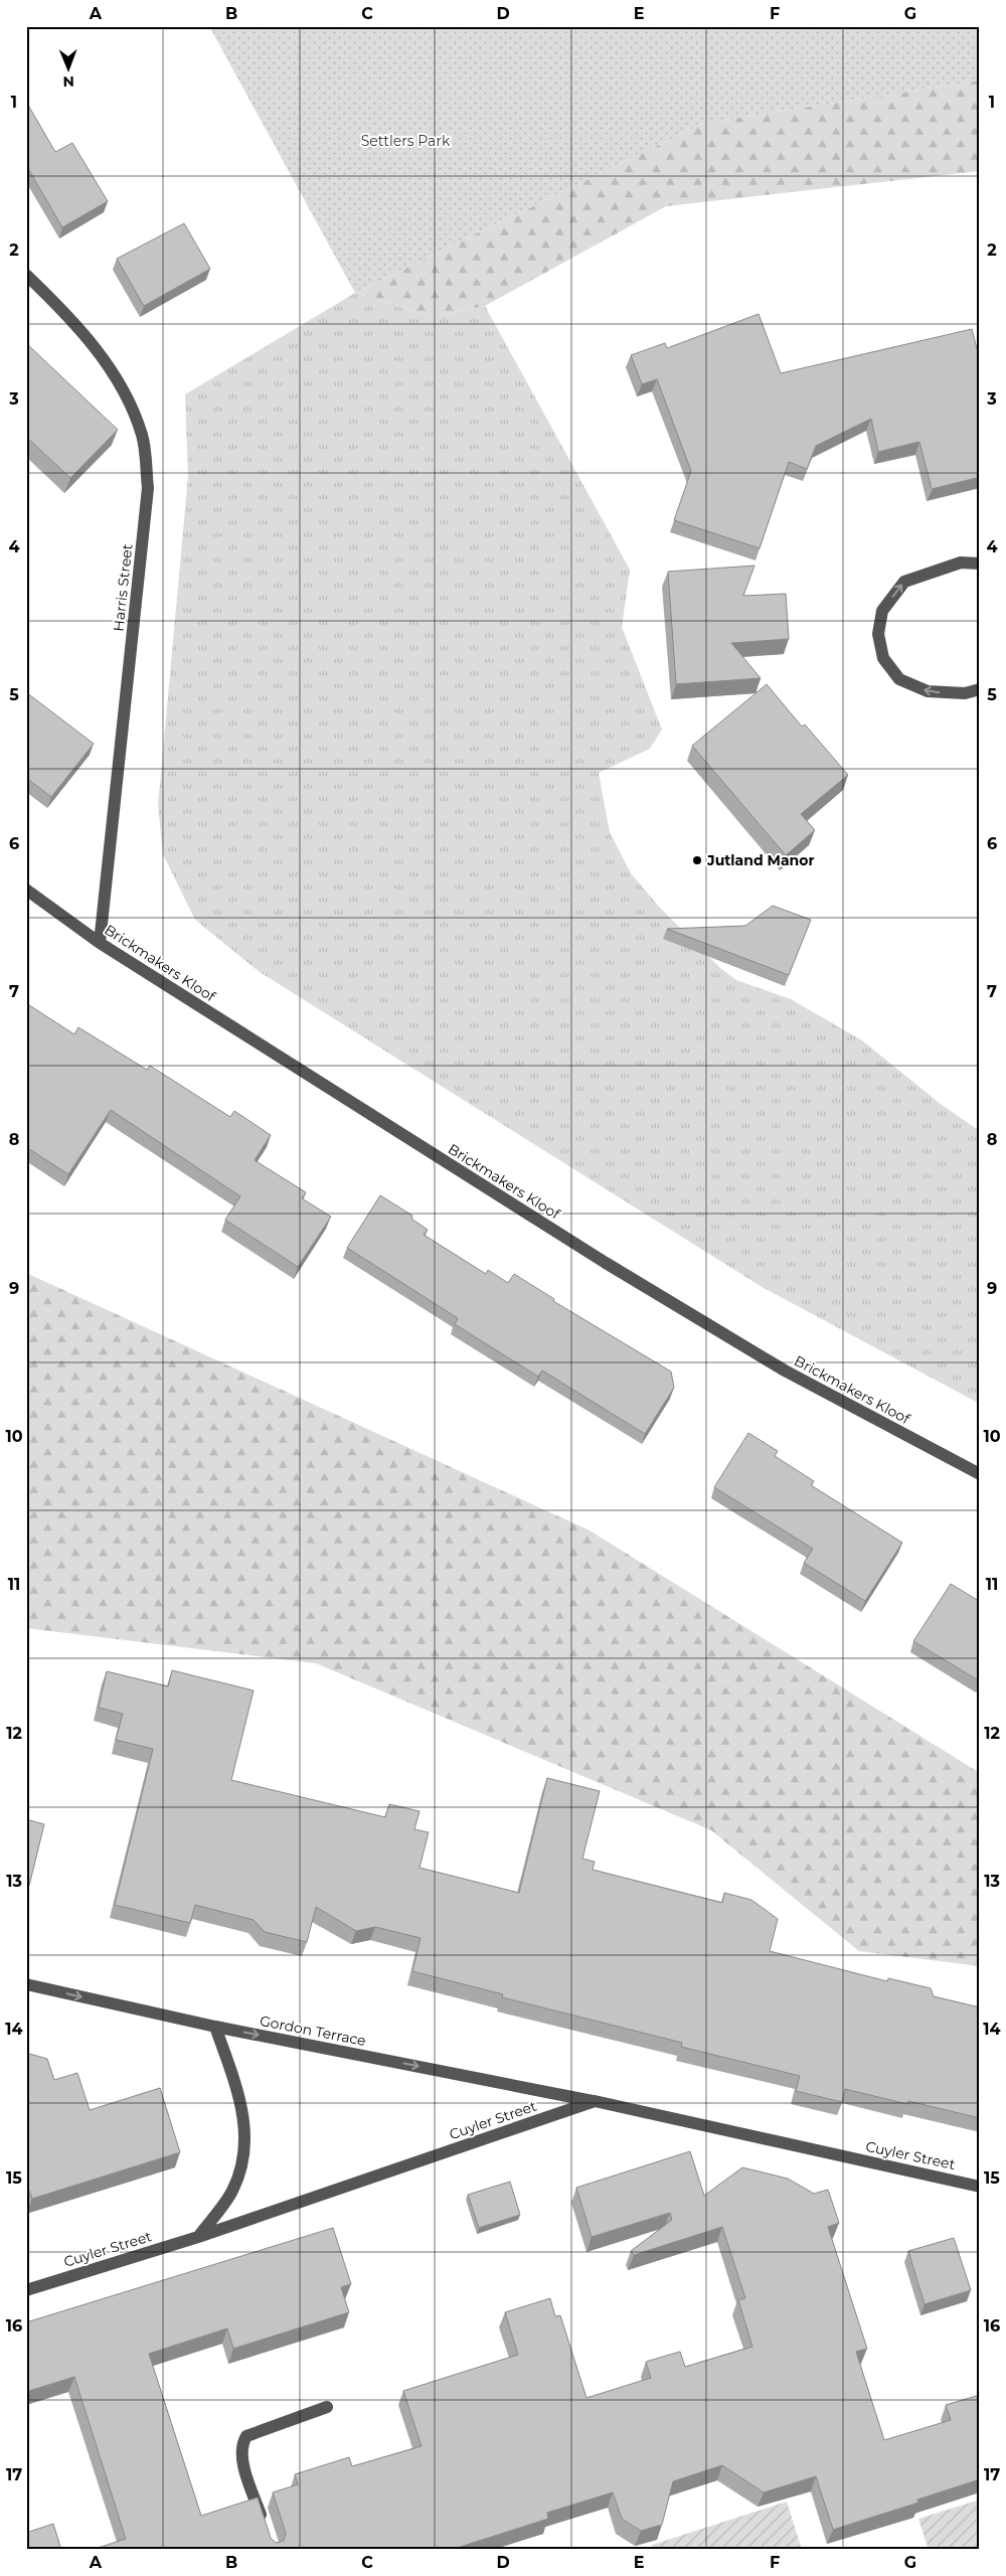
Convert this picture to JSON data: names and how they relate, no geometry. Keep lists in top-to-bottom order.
{
  "streets": {
    "street": [
      "Harris Street",
      "Brickmakers Kloof",
      "Gordon Terrace",
      "Cuyler Street"
    ]
  },
  "crossings": [
    ["Harris Street", "Brickmakers Kloof"],
    ["Gordon Terrace", "Cuyler Street"]
  ],
  "one_way": ["Gordon Terrace"],
  "parks": ["Settlers Park"],
  "places": ["Jutland Manor"],
  "north": "bottom",
  "grid": {
    "columns": [
      "A",
      "B",
      "C",
      "D",
      "E",
      "F",
      "G"
    ],
    "rows": [
      "1",
      "2",
      "3",
      "4",
      "5",
      "6",
      "7",
      "8",
      "9",
      "10",
      "11",
      "12",
      "13",
      "14",
      "15",
      "16",
      "17"
    ]
  }
}
